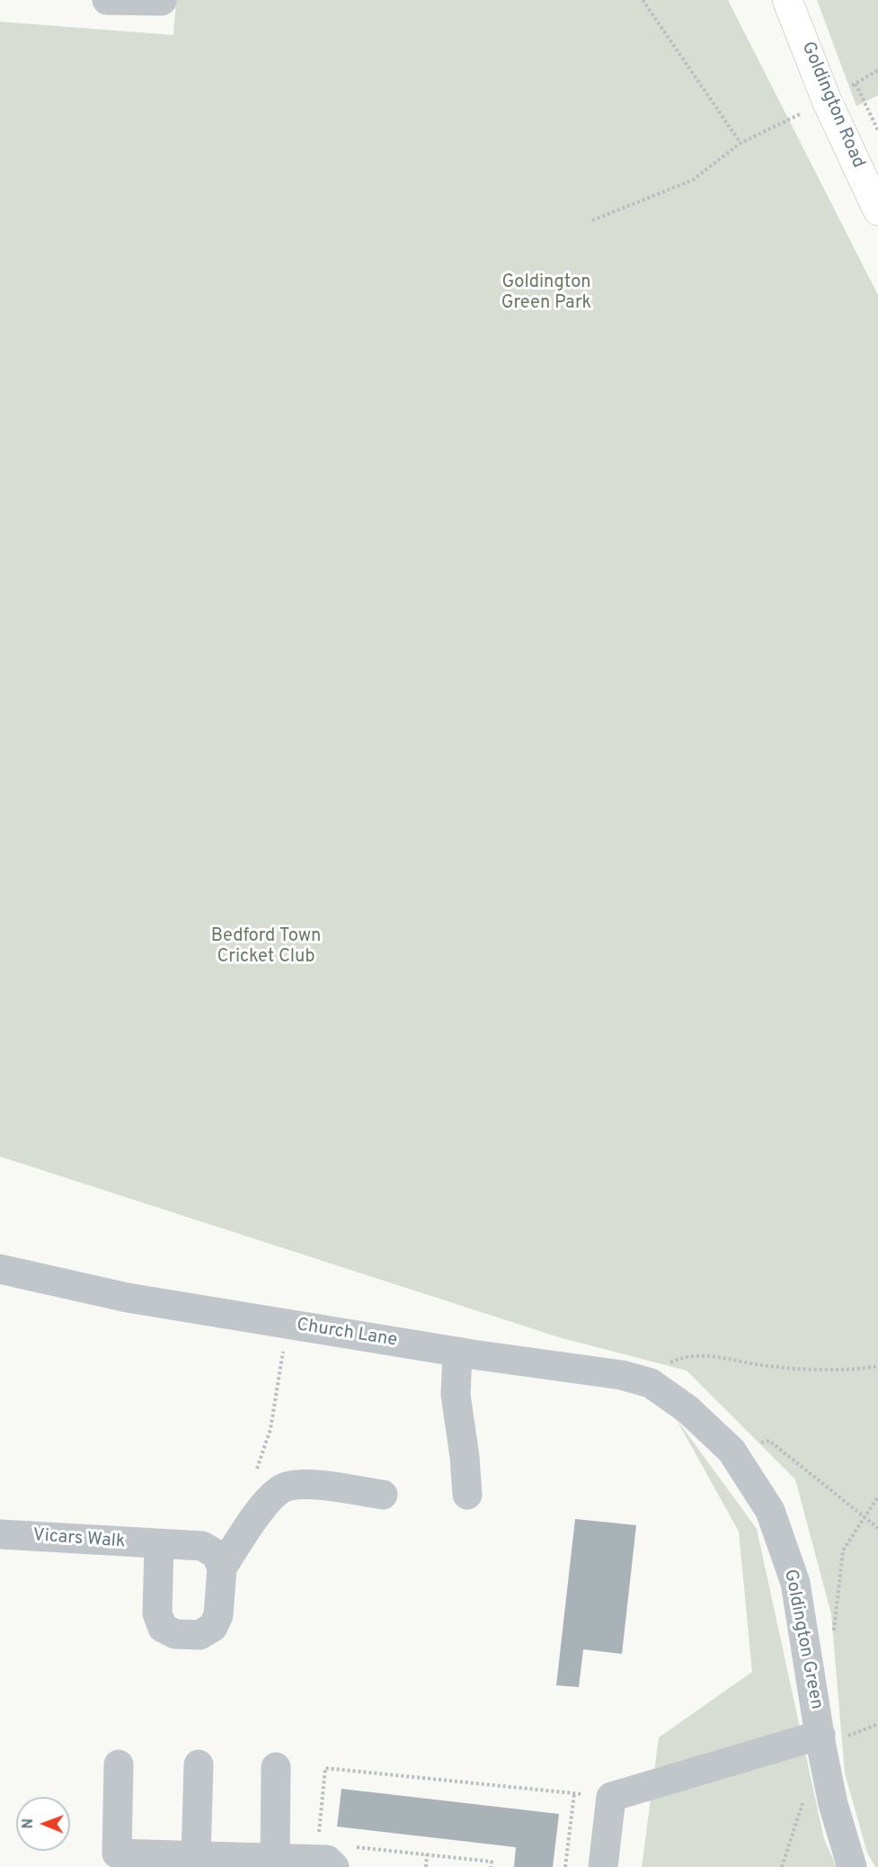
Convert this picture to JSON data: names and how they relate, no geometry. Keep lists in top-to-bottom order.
{
  "streets": {
    "main road": ["Goldington Road"],
    "street": ["Church Lane", "Vicars Walk", "Goldington Green"]
  },
  "crossings": [
    ["Church Lane", "Goldington Green"]
  ],
  "parks": ["Goldington Green Park", "Bedford Town Cricket Club"],
  "north": "left"
}
